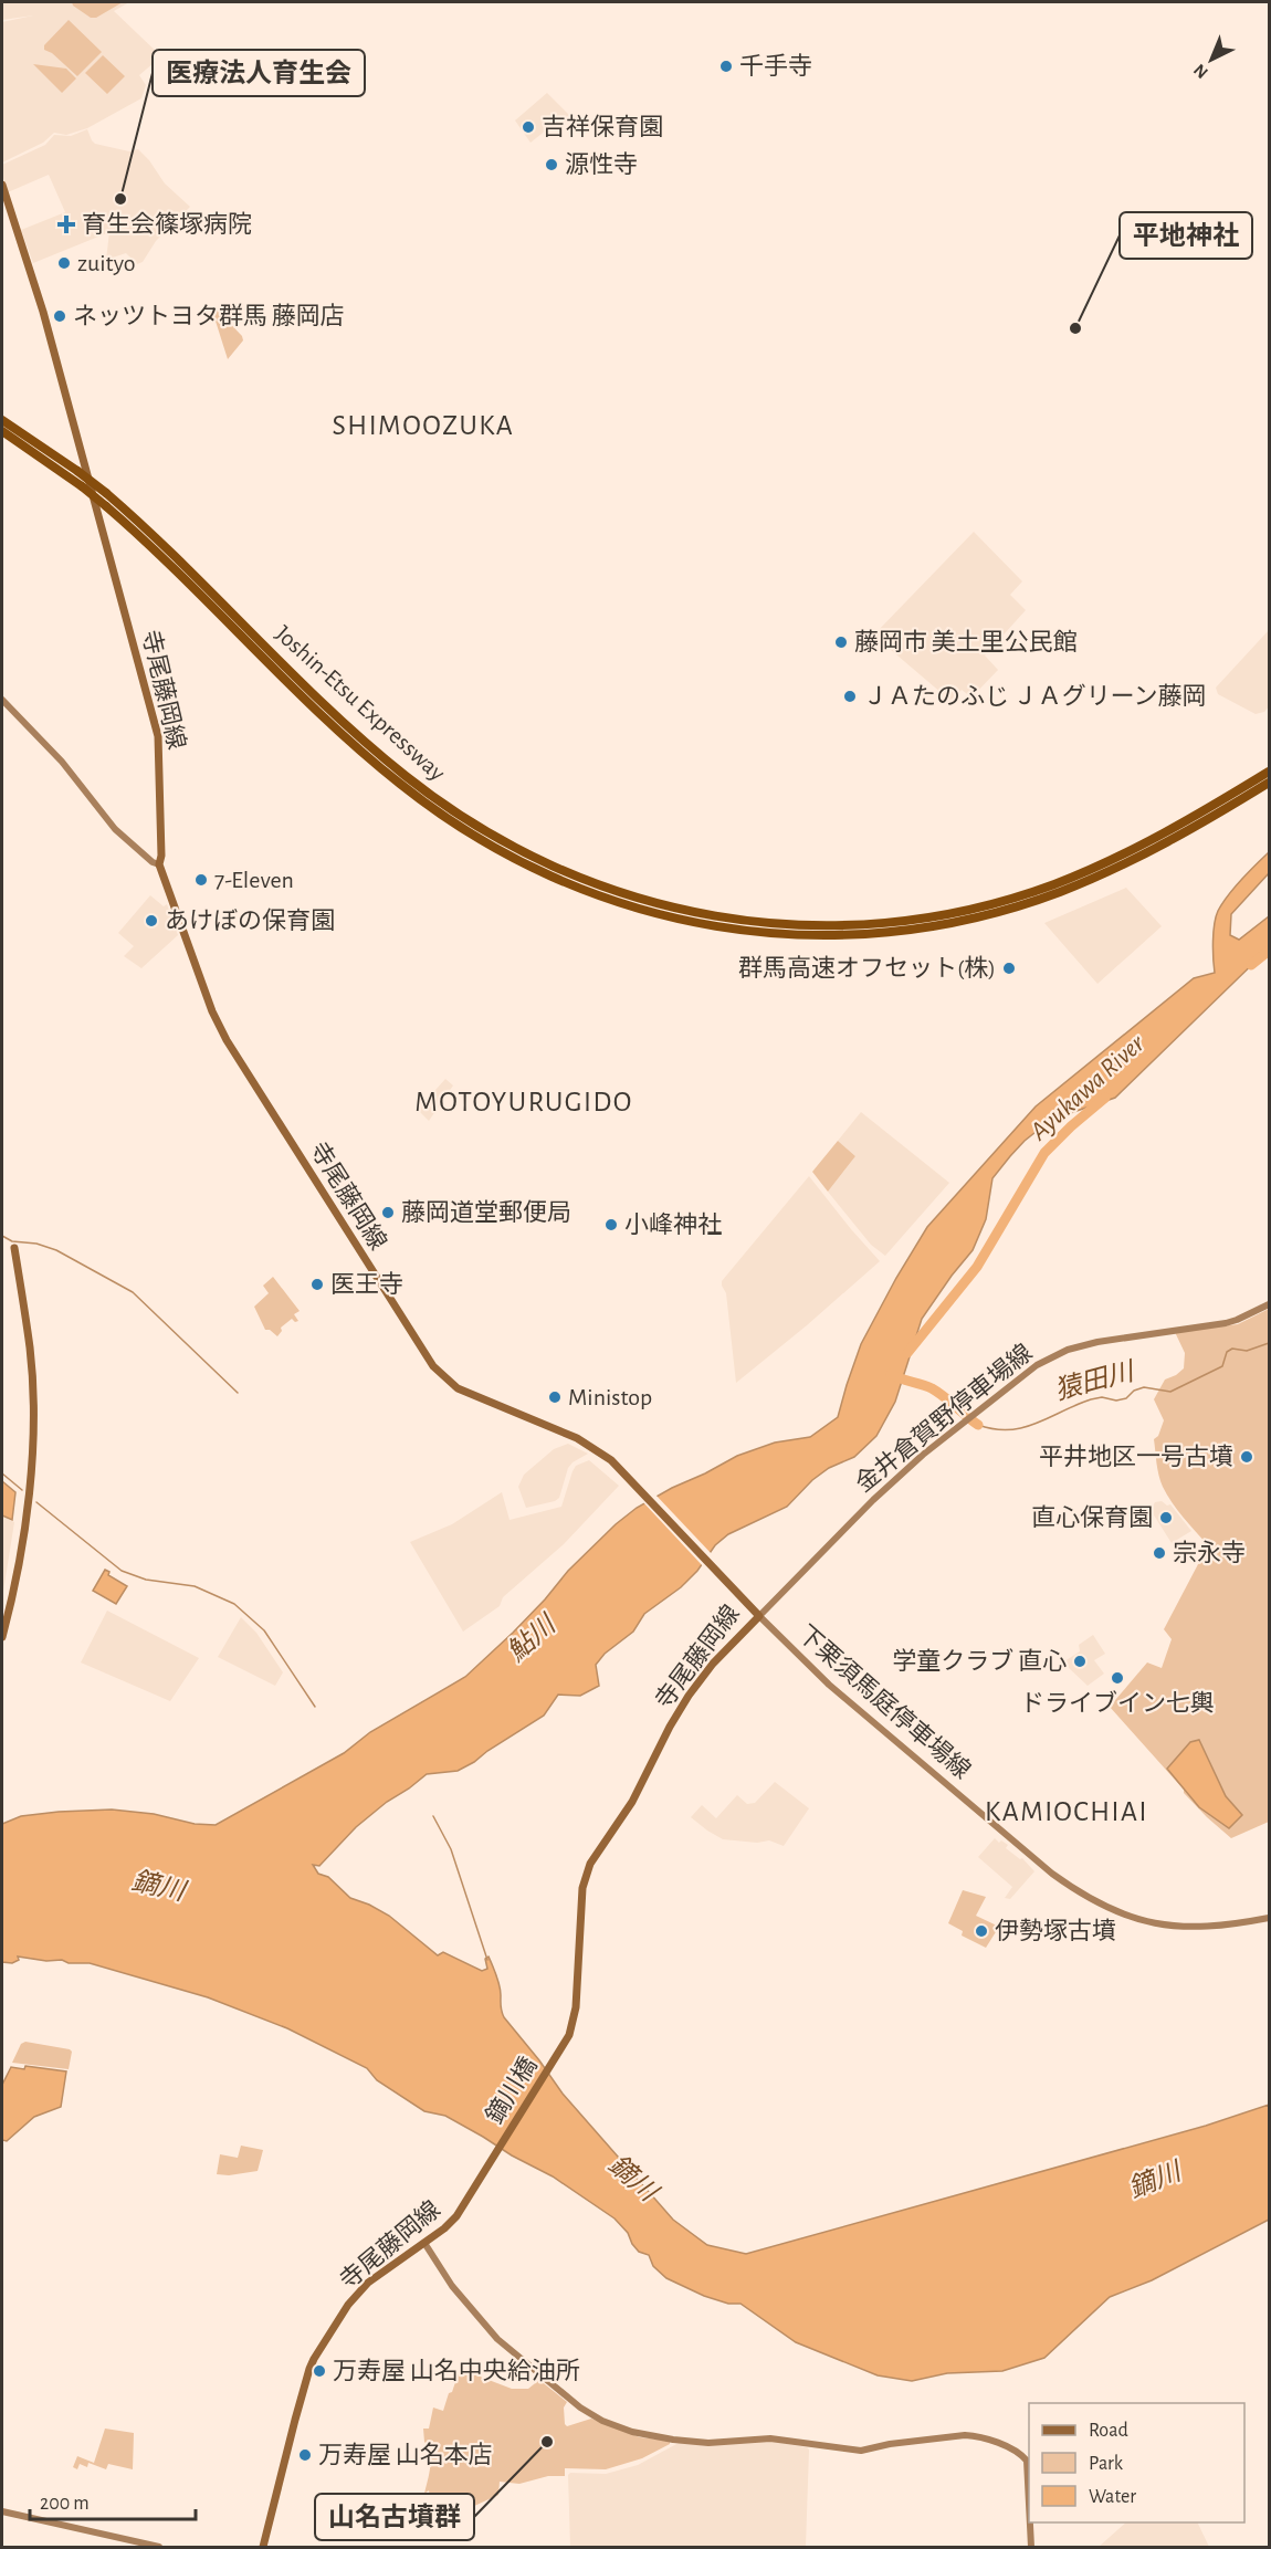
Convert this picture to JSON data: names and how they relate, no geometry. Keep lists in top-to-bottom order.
{
  "streets": {
    "highway": ["Joshin-Etsu Expressway"],
    "main road": [
      "寺尾藤岡線",
      "金井倉賀野停車場線",
      "下栗須馬庭停車場線",
      "鏑川橋"
    ]
  },
  "crossings": [
    ["寺尾藤岡線", "金井倉賀野停車場線"],
    ["寺尾藤岡線", "下栗須馬庭停車場線"],
    ["寺尾藤岡線", "鏑川橋"],
    ["金井倉賀野停車場線", "下栗須馬庭停車場線"]
  ],
  "districts": ["SHIMOOZUKA", "MOTOYURUGIDO", "KAMIOCHIAI"],
  "water": [
    "Ayukawa River",
    "猿田川",
    "鮎川",
    "鏑川"
  ],
  "places": {
    "other": [
      "千手寺",
      "吉祥保育園",
      "源性寺",
      "医療法人育生会",
      "zuityo",
      "ネッツトヨタ群馬 藤岡店",
      "平地神社",
      "藤岡市 美土里公民館",
      "ＪＡたのふじ ＪＡグリーン藤岡",
      "7-Eleven",
      "あけぼの保育園",
      "群馬高速オフセット(株)",
      "藤岡道堂郵便局",
      "小峰神社",
      "医王寺",
      "Ministop",
      "平井地区一号古墳",
      "直心保育園",
      "宗永寺",
      "学童クラブ 直心",
      "ドライブイン七輿",
      "伊勢塚古墳",
      "万寿屋 山名中央給油所",
      "山名古墳群",
      "万寿屋 山名本店"
    ],
    "health": ["育生会篠塚病院"]
  },
  "legend": ["Road", "Park", "Water"],
  "scale_bar": "200 m",
  "north": "bottom left"
}
